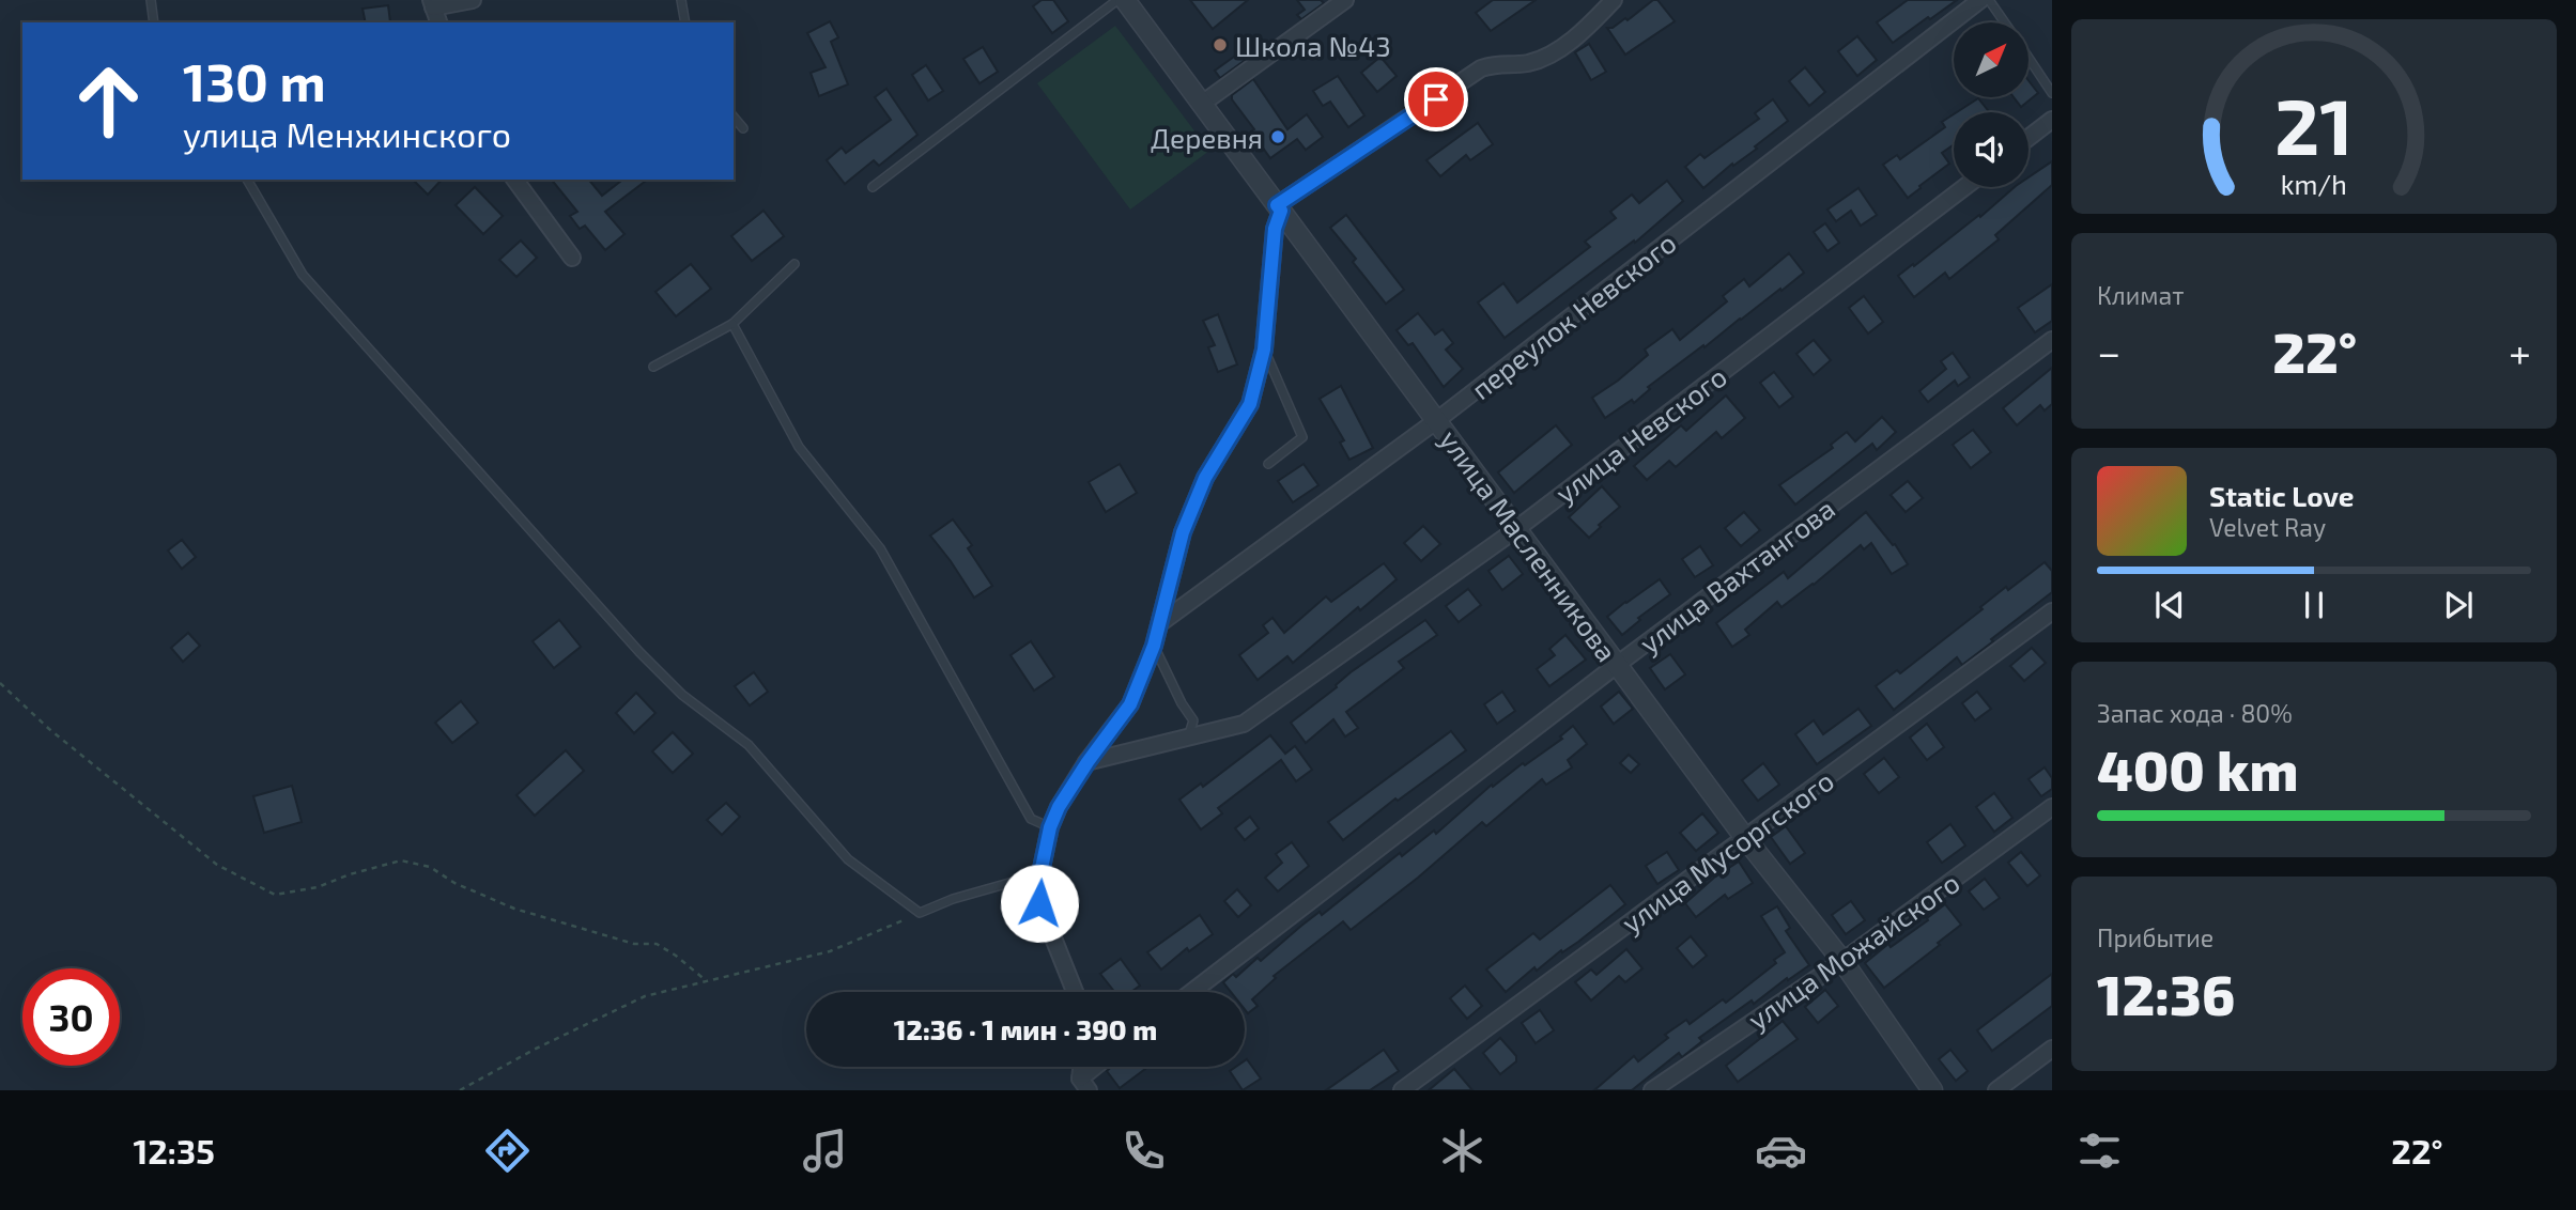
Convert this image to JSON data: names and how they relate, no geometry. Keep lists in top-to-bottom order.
{
  "streets": {
    "street": [
      "переулок Невского",
      "улица Невского",
      "улица Масленникова",
      "улица Вахтангова",
      "улица Мусоргского",
      "улица Можайского"
    ]
  },
  "crossings": [
    ["переулок Невского", "улица Масленникова"],
    ["улица Невского", "улица Масленникова"],
    ["улица Масленникова", "улица Вахтангова"],
    ["улица Масленникова", "улица Мусоргского"],
    ["улица Масленникова", "улица Можайского"]
  ],
  "places": ["Школа №43", "Деревня"],
  "north": "top right",
  "page": {
    "turn": ["130 m", "улица Менжинского"],
    "tile": [
      "Климат",
      ["Запас хода · 80%", "400 km"],
      ["Прибытие", "12:36"]
    ],
    "heat": ["−", "22°", "+"],
    "song": ["Static Love", "Velvet Ray"],
    "limit": "30",
    "trip": "12:36 · 1 мин · 390 m",
    "tabs": ["12:35", "22°"],
    "gauge": ["21", "km/h"]
  }
}
